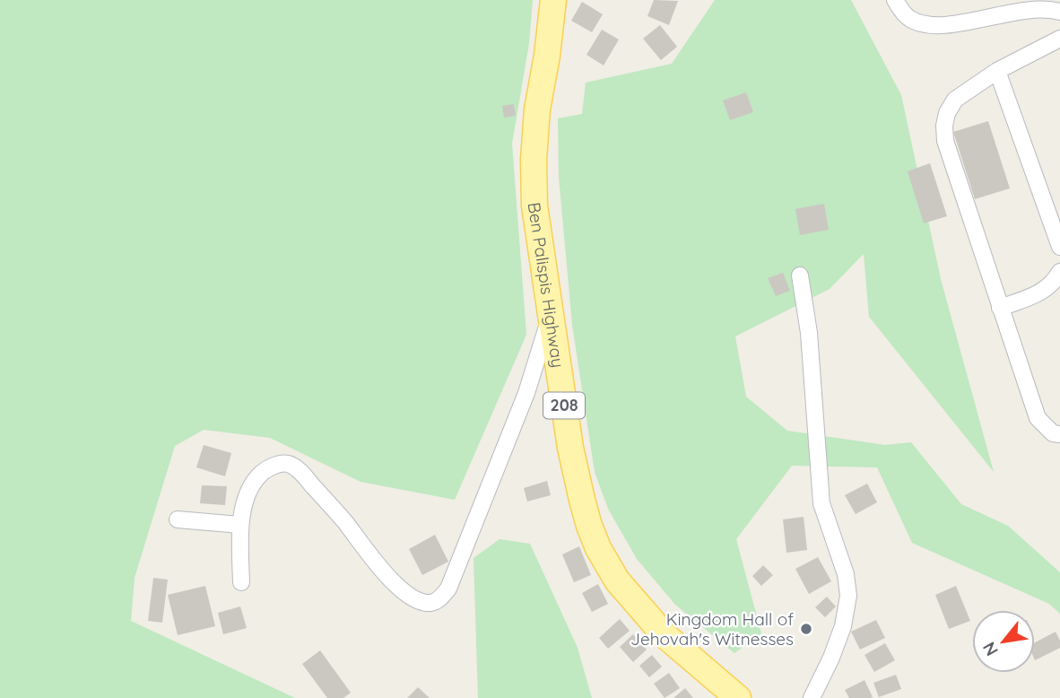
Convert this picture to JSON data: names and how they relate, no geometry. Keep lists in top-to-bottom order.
{
  "streets": {
    "main road": ["Ben Palispis Highway", "208"]
  },
  "places": ["Kingdom Hall of Jehovah's Witnesses"],
  "north": "bottom left"
}
